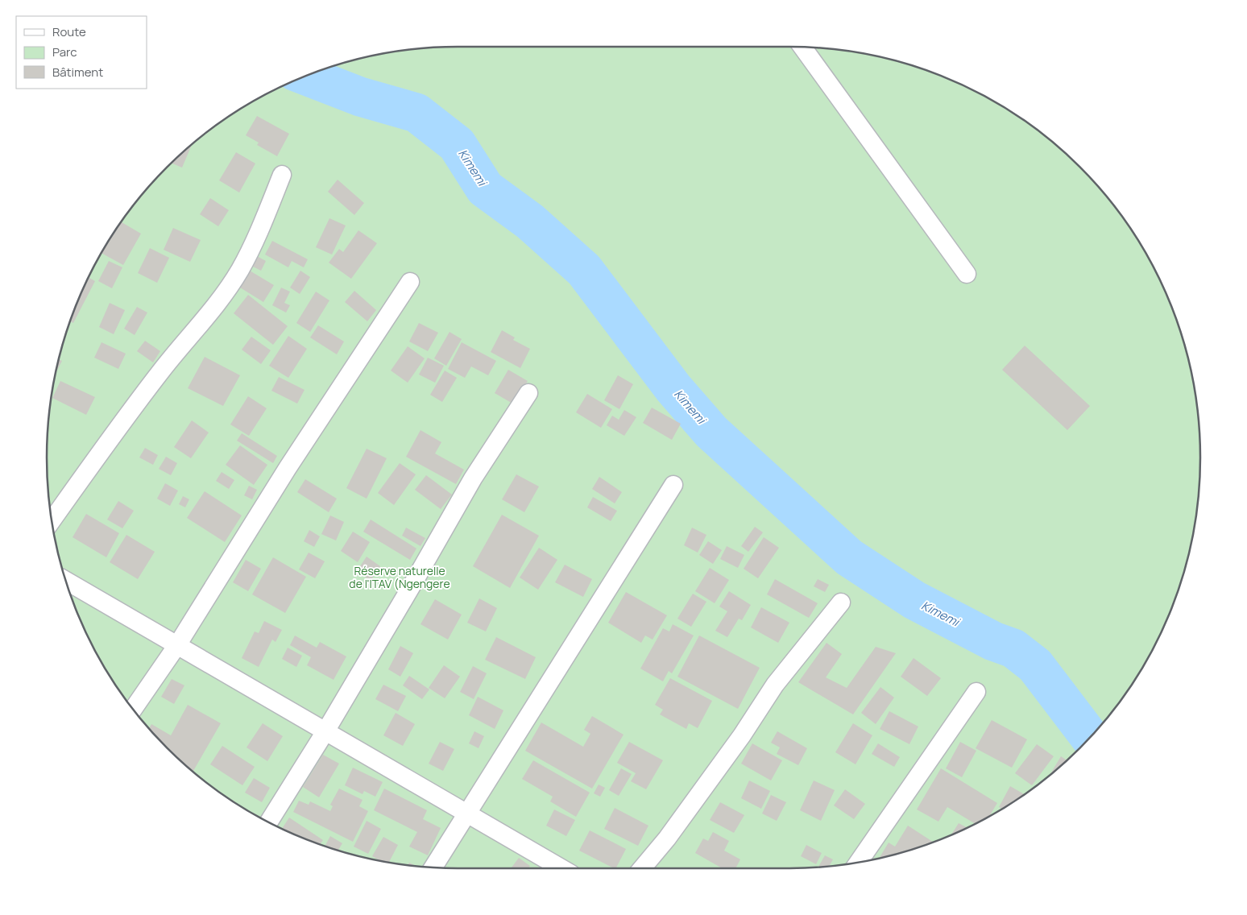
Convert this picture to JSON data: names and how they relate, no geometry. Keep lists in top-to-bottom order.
{
  "water": ["Kimemi"],
  "parks": ["Réserve naturelle de l'ITAV (Ngengere"],
  "legend": ["Route", "Parc", "Bâtiment"]
}
